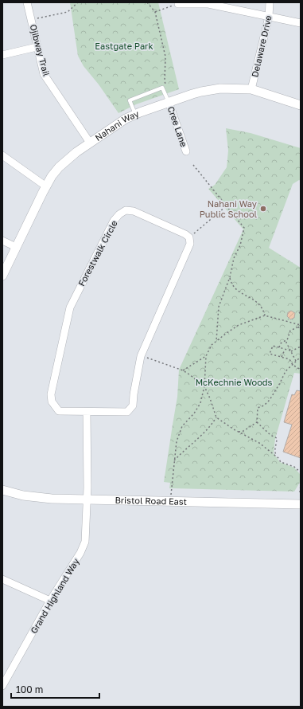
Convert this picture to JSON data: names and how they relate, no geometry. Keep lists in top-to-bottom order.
{
  "streets": {
    "street": [
      "Delaware Drive",
      "Ojibway Trail",
      "Nahani Way",
      "Cree Lane",
      "Forestwalk Circle",
      "Bristol Road East",
      "Grand Highland Way"
    ]
  },
  "crossings": [
    ["Delaware Drive", "Nahani Way"],
    ["Ojibway Trail", "Nahani Way"],
    ["Nahani Way", "Cree Lane"],
    ["Bristol Road East", "Grand Highland Way"]
  ],
  "parks": ["Eastgate Park", "McKechnie Woods"],
  "places": ["Nahani Way Public School"],
  "scale_bar": "100 m"
}
